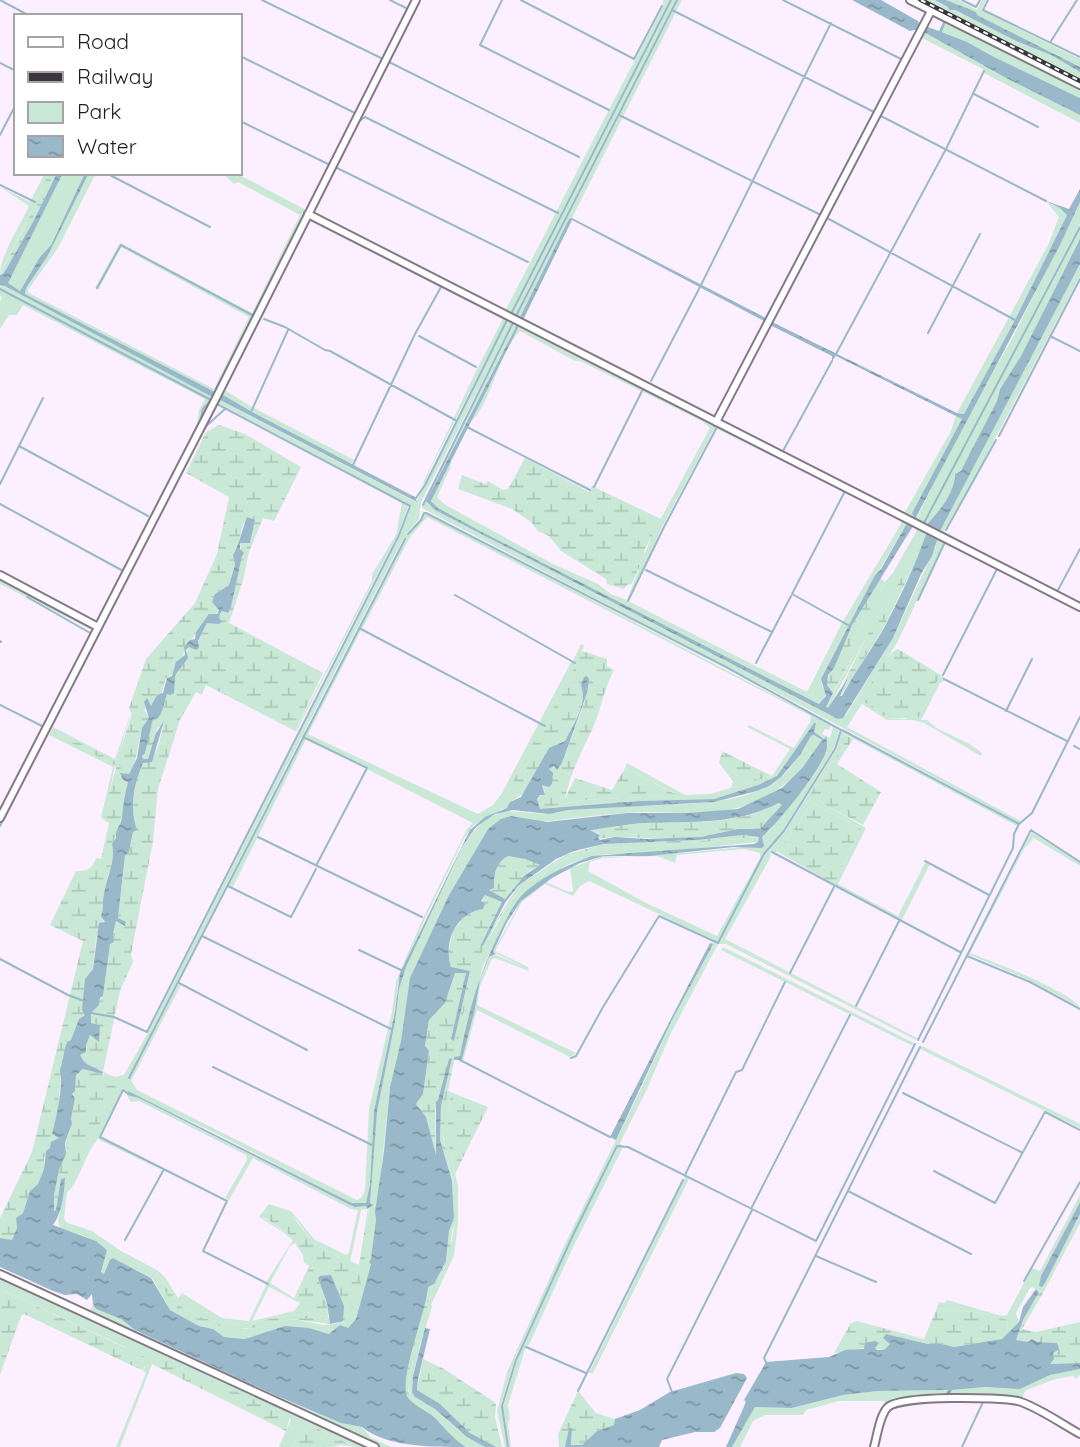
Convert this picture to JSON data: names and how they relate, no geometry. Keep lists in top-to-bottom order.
{
  "legend": [
    "Road",
    "Railway",
    "Park",
    "Water"
  ]
}
